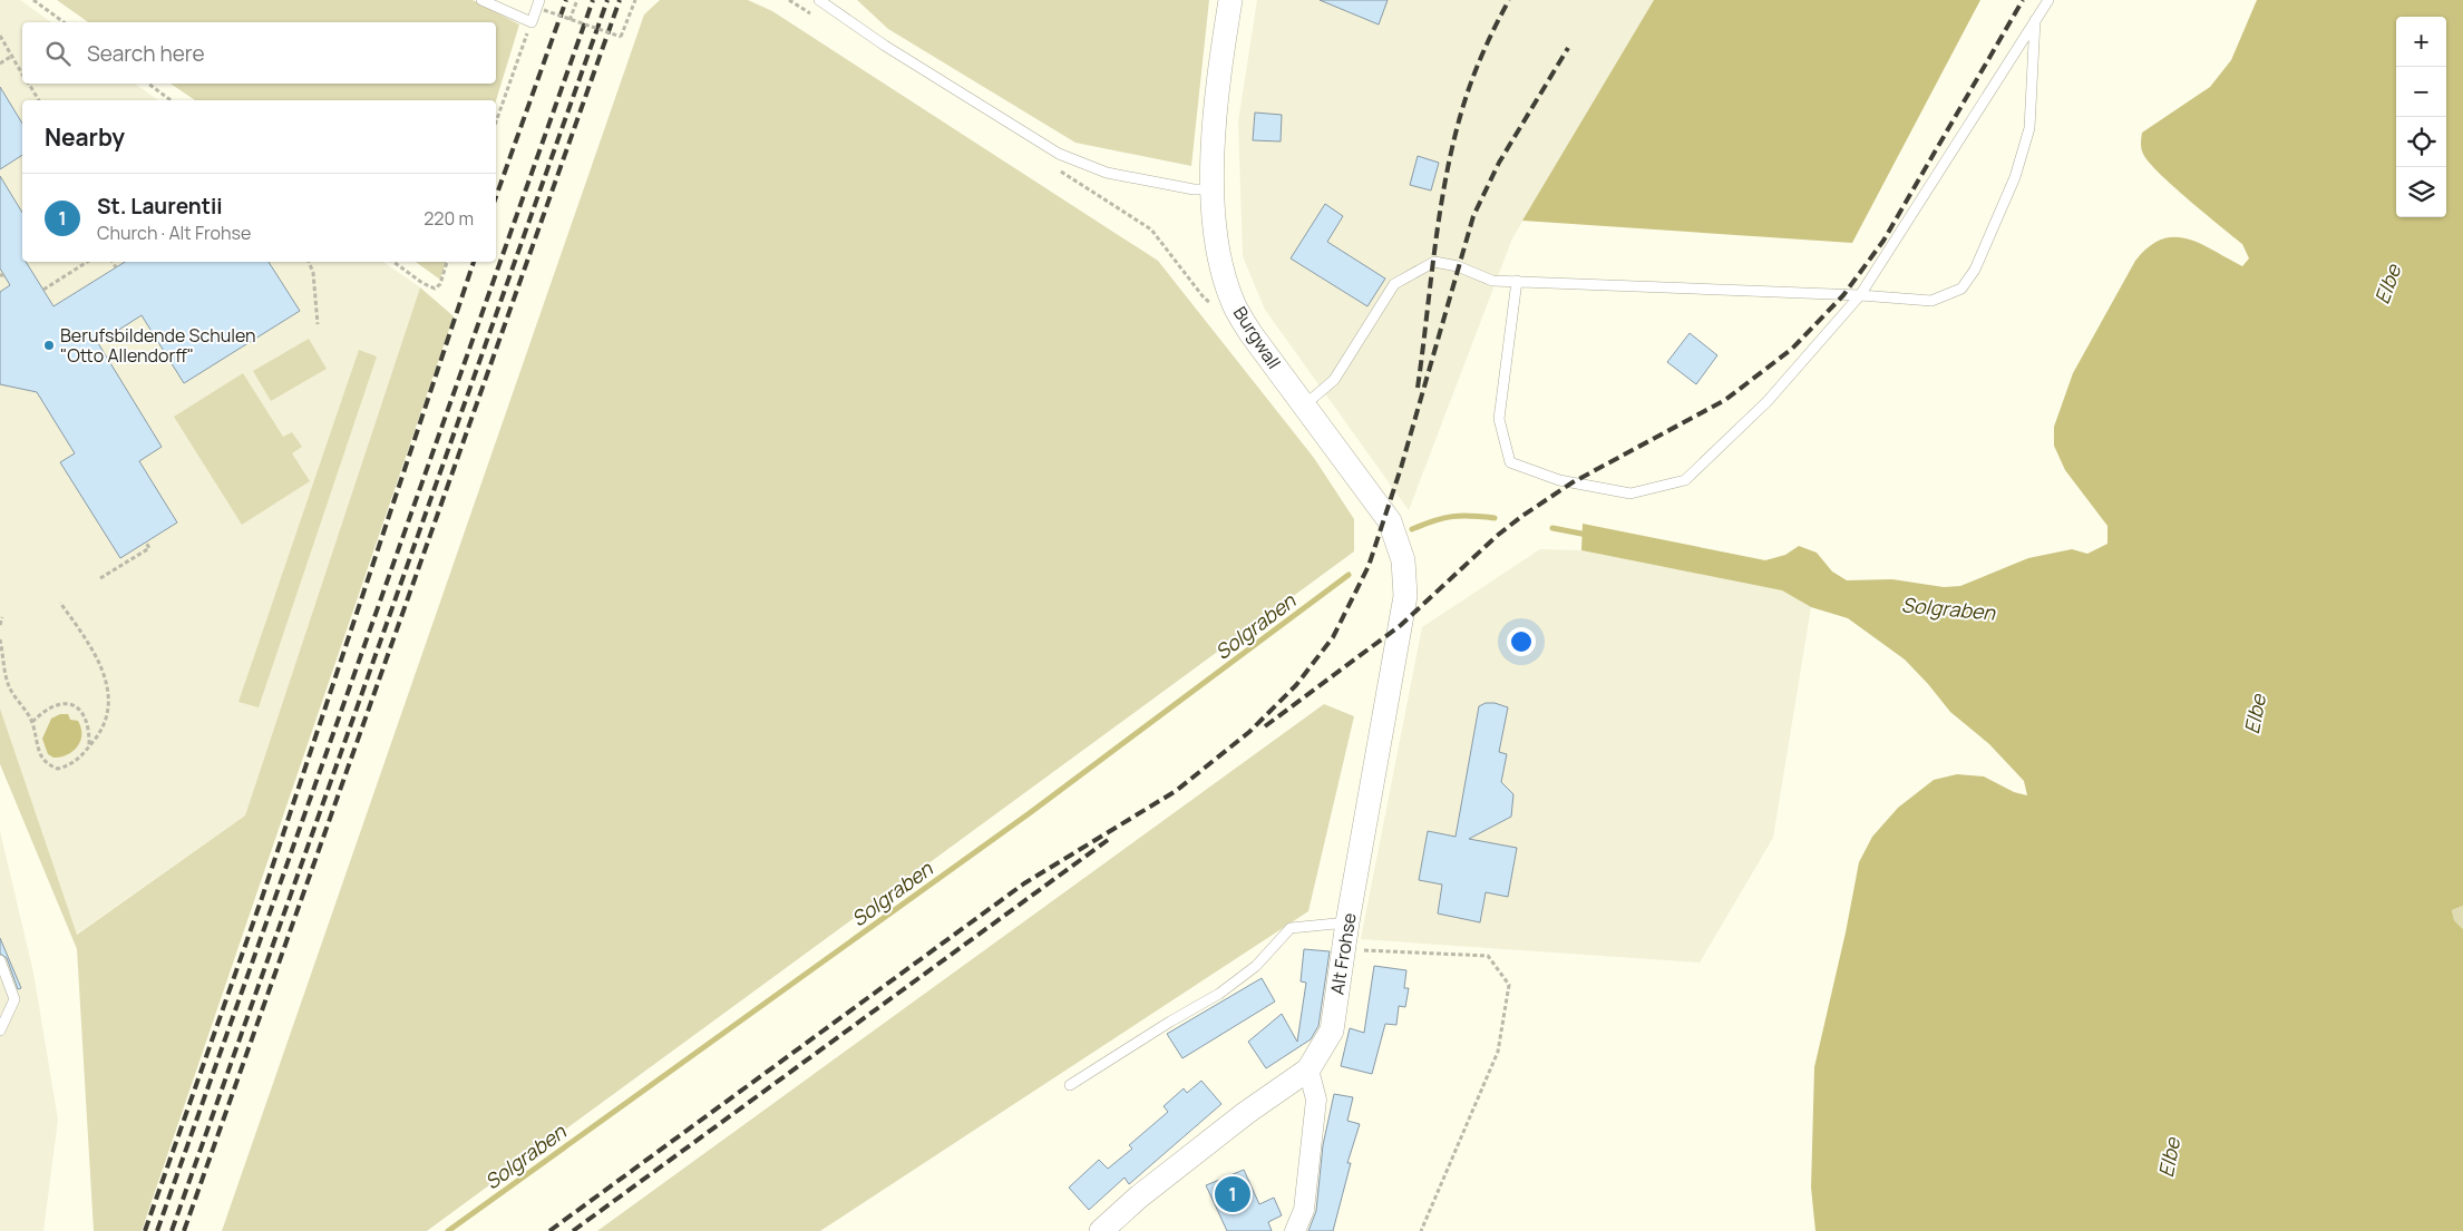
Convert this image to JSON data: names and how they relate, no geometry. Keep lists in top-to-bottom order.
{
  "streets": {
    "street": ["Burgwall", "Alt Frohse"]
  },
  "crossings": [
    ["Burgwall", "Alt Frohse"]
  ],
  "water": ["Elbe", "Solgraben"],
  "places": ["Berufsbildende Schulen \"Otto Allendorff\""],
  "page": {
    "map_buttons": ["+", "−"],
    "search": "Search here",
    "heading": "Nearby",
    "list": [
      {
        "mark": "1",
        "name": "St. Laurentii",
        "note": "Church · Alt Frohse",
        "value": "220 m"
      }
    ],
    "pins": "1"
  }
}
